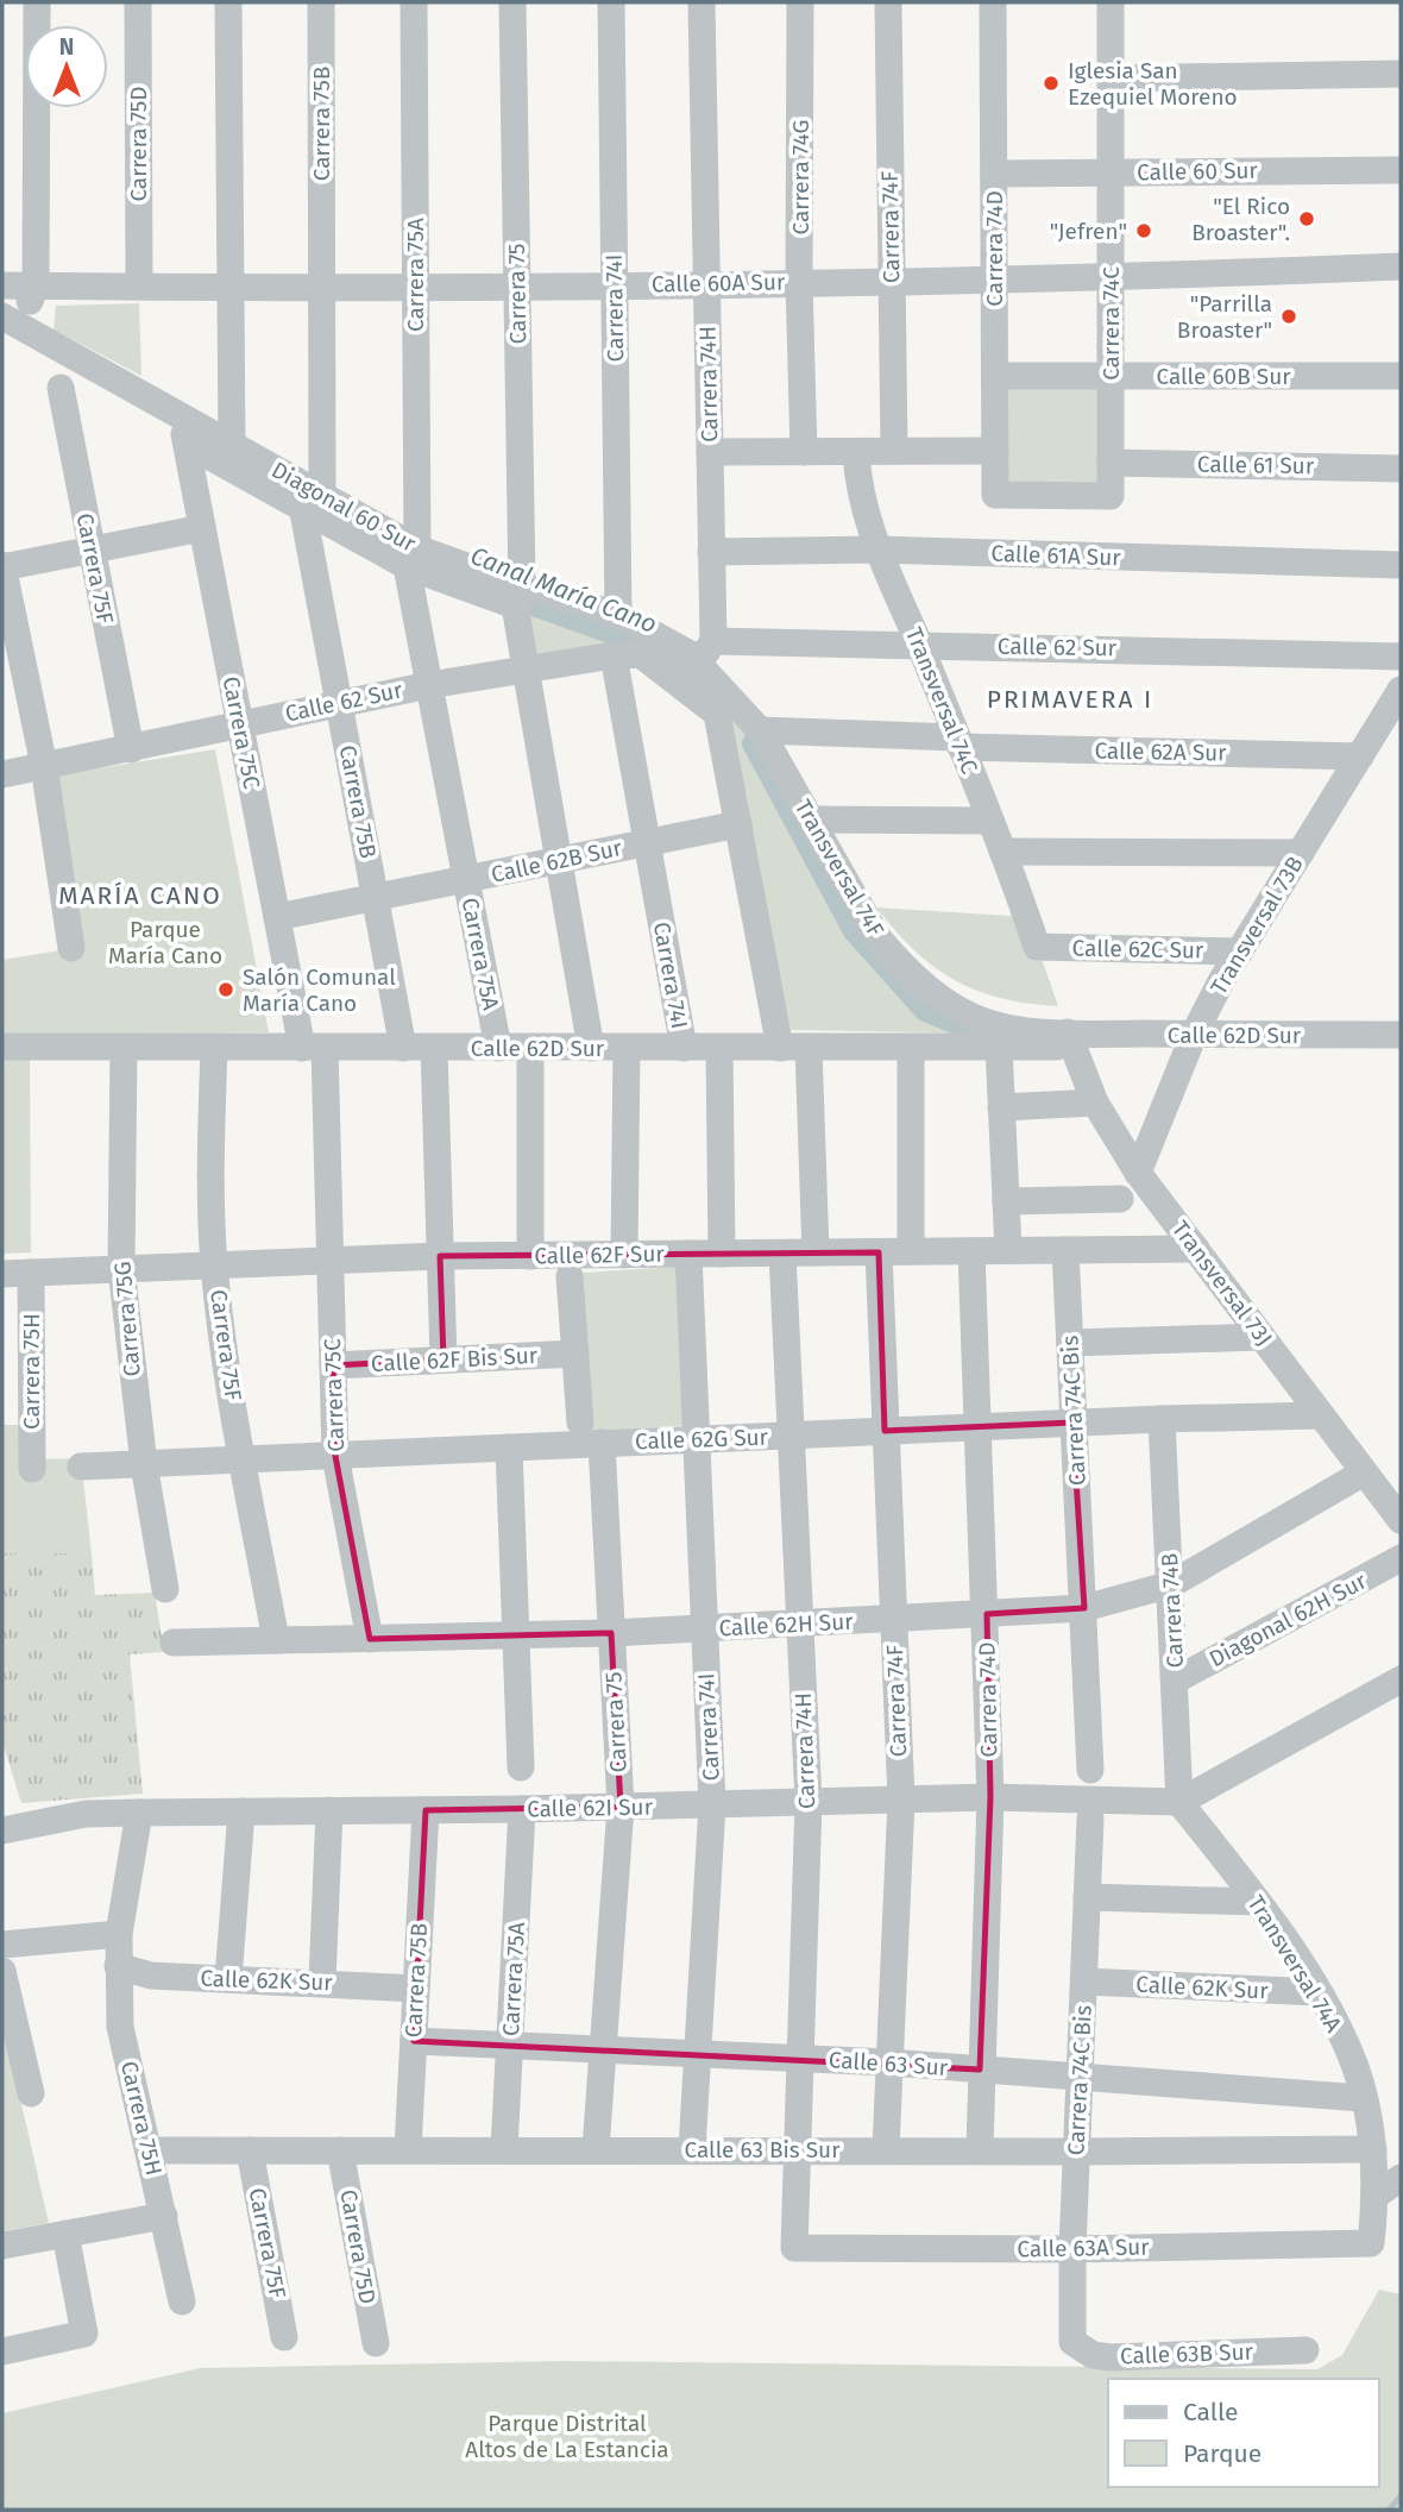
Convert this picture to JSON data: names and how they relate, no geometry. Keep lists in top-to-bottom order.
{
  "streets": {
    "street": [
      "Carrera 75B",
      "Carrera 75D",
      "Calle 60 Sur",
      "Carrera 74G",
      "Carrera 74F",
      "Carrera 74D",
      "Carrera 75A",
      "Calle 60A Sur",
      "Carrera 75",
      "Carrera 74I",
      "Carrera 74C",
      "Calle 60B Sur",
      "Carrera 74H",
      "Calle 61 Sur",
      "Diagonal 60 Sur",
      "Calle 61A Sur",
      "Carrera 75F",
      "Calle 62 Sur",
      "Transversal 74C",
      "Carrera 75C",
      "Calle 62A Sur",
      "Calle 62B Sur",
      "Transversal 74F",
      "Transversal 73B",
      "Calle 62C Sur",
      "Calle 62D Sur",
      "Calle 62F Sur",
      "Transversal 73J",
      "Carrera 75G",
      "Calle 62F Bis Sur",
      "Carrera 75H",
      "Carrera 74C Bis",
      "Calle 62G Sur",
      "Carrera 74B",
      "Diagonal 62H Sur",
      "Calle 62H Sur",
      "Calle 62I Sur",
      "Transversal 74A",
      "Calle 62K Sur",
      "Calle 63 Sur",
      "Calle 63 Bis Sur",
      "Calle 63A Sur",
      "Calle 63B Sur"
    ]
  },
  "crossings": [
    ["Carrera 75B", "Calle 60A Sur"],
    ["Carrera 75B", "Diagonal 60 Sur"],
    ["Carrera 75B", "Calle 62 Sur"],
    ["Carrera 75B", "Calle 62B Sur"],
    ["Carrera 75B", "Calle 62D Sur"],
    ["Carrera 75B", "Calle 62I Sur"],
    ["Carrera 75B", "Calle 62K Sur"],
    ["Carrera 75B", "Calle 63 Sur"],
    ["Carrera 75B", "Calle 63 Bis Sur"],
    ["Carrera 75D", "Calle 60A Sur"],
    ["Carrera 75D", "Calle 63 Bis Sur"],
    ["Calle 60 Sur", "Carrera 74D"],
    ["Calle 60 Sur", "Carrera 74C"],
    ["Carrera 74G", "Calle 60A Sur"],
    ["Carrera 74F", "Calle 60A Sur"],
    ["Carrera 74F", "Calle 62F Sur"],
    ["Carrera 74F", "Calle 62G Sur"],
    ["Carrera 74F", "Calle 62H Sur"],
    ["Carrera 74F", "Calle 62I Sur"],
    ["Carrera 74F", "Calle 63 Sur"],
    ["Carrera 74F", "Calle 63 Bis Sur"],
    ["Carrera 74D", "Calle 60A Sur"],
    ["Carrera 74D", "Carrera 74C"],
    ["Carrera 74D", "Calle 60B Sur"],
    ["Carrera 74D", "Calle 62F Sur"],
    ["Carrera 74D", "Calle 62G Sur"],
    ["Carrera 74D", "Calle 62H Sur"],
    ["Carrera 74D", "Calle 62I Sur"],
    ["Carrera 74D", "Calle 63 Sur"],
    ["Carrera 74D", "Calle 63 Bis Sur"],
    ["Carrera 75A", "Calle 60A Sur"],
    ["Carrera 75A", "Diagonal 60 Sur"],
    ["Carrera 75A", "Calle 62 Sur"],
    ["Carrera 75A", "Calle 62B Sur"],
    ["Carrera 75A", "Calle 62D Sur"],
    ["Carrera 75A", "Calle 62I Sur"],
    ["Carrera 75A", "Calle 63 Sur"],
    ["Carrera 75A", "Calle 63 Bis Sur"],
    ["Calle 60A Sur", "Carrera 75"],
    ["Calle 60A Sur", "Carrera 74I"],
    ["Calle 60A Sur", "Carrera 74C"],
    ["Calle 60A Sur", "Carrera 74H"],
    ["Carrera 75", "Diagonal 60 Sur"],
    ["Carrera 75", "Calle 62 Sur"],
    ["Carrera 75", "Calle 62B Sur"],
    ["Carrera 75", "Calle 62D Sur"],
    ["Carrera 75", "Calle 62G Sur"],
    ["Carrera 75", "Calle 62H Sur"],
    ["Carrera 75", "Calle 62I Sur"],
    ["Carrera 75", "Calle 63 Sur"],
    ["Carrera 75", "Calle 63 Bis Sur"],
    ["Carrera 74I", "Diagonal 60 Sur"],
    ["Carrera 74I", "Calle 62 Sur"],
    ["Carrera 74I", "Calle 62B Sur"],
    ["Carrera 74I", "Calle 62D Sur"],
    ["Carrera 74I", "Calle 62F Sur"],
    ["Carrera 74I", "Calle 62G Sur"],
    ["Carrera 74I", "Calle 62H Sur"],
    ["Carrera 74I", "Calle 62I Sur"],
    ["Carrera 74I", "Calle 63 Sur"],
    ["Carrera 74I", "Calle 63 Bis Sur"],
    ["Carrera 74C", "Calle 60B Sur"],
    ["Carrera 74C", "Calle 61 Sur"],
    ["Carrera 74H", "Diagonal 60 Sur"],
    ["Carrera 74H", "Calle 61A Sur"],
    ["Carrera 74H", "Calle 62 Sur"],
    ["Carrera 74H", "Transversal 74F"],
    ["Carrera 74H", "Calle 62F Sur"],
    ["Carrera 74H", "Calle 62G Sur"],
    ["Carrera 74H", "Calle 62H Sur"],
    ["Carrera 74H", "Calle 62I Sur"],
    ["Carrera 74H", "Calle 63 Sur"],
    ["Carrera 74H", "Calle 63 Bis Sur"],
    ["Carrera 74H", "Calle 63A Sur"],
    ["Diagonal 60 Sur", "Calle 62 Sur"],
    ["Diagonal 60 Sur", "Carrera 75C"],
    ["Diagonal 60 Sur", "Transversal 74F"],
    ["Calle 61A Sur", "Transversal 74C"],
    ["Carrera 75F", "Calle 62 Sur"],
    ["Carrera 75F", "Calle 62D Sur"],
    ["Carrera 75F", "Calle 62F Sur"],
    ["Carrera 75F", "Calle 62G Sur"],
    ["Carrera 75F", "Calle 62H Sur"],
    ["Carrera 75F", "Calle 63 Bis Sur"],
    ["Calle 62 Sur", "Transversal 74C"],
    ["Calle 62 Sur", "Carrera 75C"],
    ["Calle 62 Sur", "Transversal 74F"],
    ["Transversal 74C", "Calle 62A Sur"],
    ["Transversal 74C", "Calle 62C Sur"],
    ["Carrera 75C", "Calle 62B Sur"],
    ["Carrera 75C", "Calle 62D Sur"],
    ["Carrera 75C", "Calle 62F Sur"],
    ["Carrera 75C", "Calle 62F Bis Sur"],
    ["Carrera 75C", "Calle 62G Sur"],
    ["Carrera 75C", "Calle 62H Sur"],
    ["Calle 62A Sur", "Transversal 74F"],
    ["Calle 62A Sur", "Transversal 73B"],
    ["Transversal 74F", "Calle 62D Sur"],
    ["Transversal 74F", "Transversal 73J"],
    ["Transversal 73B", "Calle 62C Sur"],
    ["Transversal 73B", "Calle 62D Sur"],
    ["Transversal 73B", "Transversal 73J"],
    ["Calle 62D Sur", "Transversal 73J"],
    ["Calle 62D Sur", "Carrera 75G"],
    ["Calle 62F Sur", "Transversal 73J"],
    ["Calle 62F Sur", "Carrera 75G"],
    ["Calle 62F Sur", "Carrera 75H"],
    ["Calle 62F Sur", "Carrera 74C Bis"],
    ["Transversal 73J", "Calle 62G Sur"],
    ["Transversal 73J", "Calle 62H Sur"],
    ["Carrera 75G", "Calle 62G Sur"],
    ["Carrera 75H", "Calle 62K Sur"],
    ["Carrera 75H", "Calle 63 Bis Sur"],
    ["Carrera 74C Bis", "Calle 62G Sur"],
    ["Carrera 74C Bis", "Calle 62H Sur"],
    ["Carrera 74C Bis", "Calle 62K Sur"],
    ["Carrera 74C Bis", "Calle 63 Sur"],
    ["Carrera 74C Bis", "Calle 63 Bis Sur"],
    ["Carrera 74C Bis", "Calle 63A Sur"],
    ["Carrera 74C Bis", "Calle 63B Sur"],
    ["Calle 62G Sur", "Carrera 74B"],
    ["Carrera 74B", "Diagonal 62H Sur"],
    ["Carrera 74B", "Calle 62H Sur"],
    ["Carrera 74B", "Calle 62I Sur"],
    ["Carrera 74B", "Transversal 74A"],
    ["Calle 62I Sur", "Transversal 74A"],
    ["Transversal 74A", "Calle 62K Sur"],
    ["Transversal 74A", "Calle 63 Sur"],
    ["Transversal 74A", "Calle 63 Bis Sur"],
    ["Transversal 74A", "Calle 63A Sur"]
  ],
  "districts": ["PRIMAVERA I", "MARÍA CANO"],
  "water": ["Canal María Cano"],
  "parks": ["Parque María Cano", "Parque Distrital Altos de La Estancia"],
  "places": [
    "Iglesia San Ezequiel Moreno",
    "\"El Rico Broaster\".",
    "\"Jefren\"",
    "\"Parrilla Broaster\"",
    "Salón Comunal María Cano"
  ],
  "legend": ["Calle", "Parque"],
  "north": "top"
}
